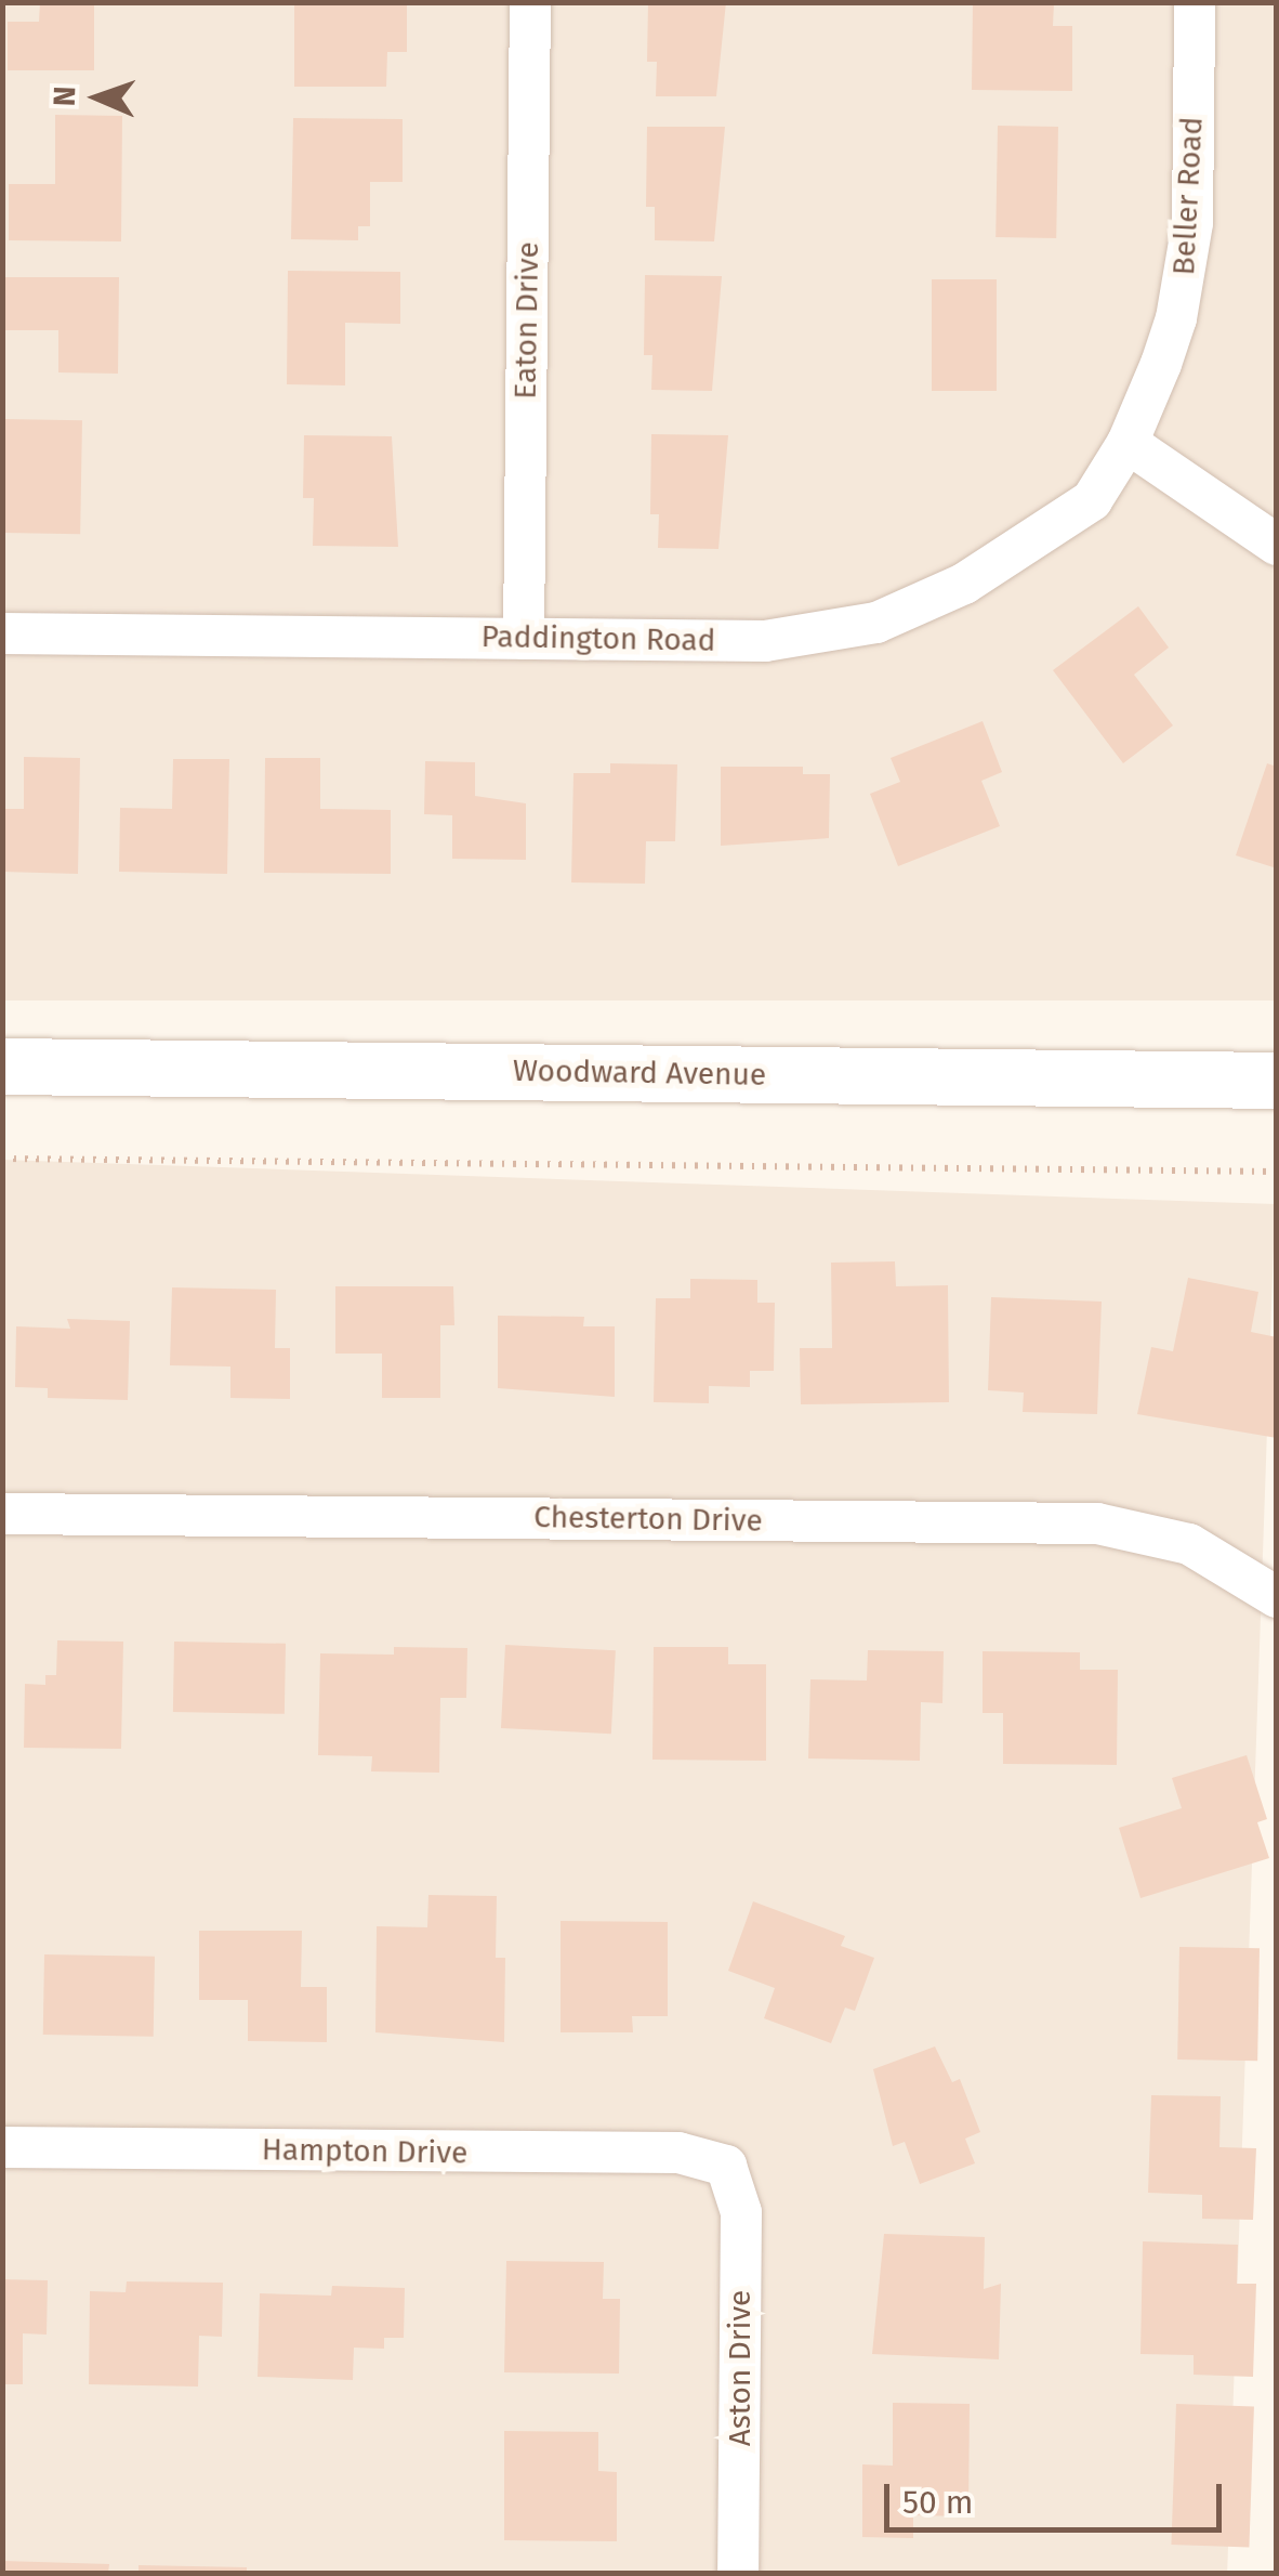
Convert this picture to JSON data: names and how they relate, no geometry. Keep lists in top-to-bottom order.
{
  "streets": {
    "main road": ["Woodward Avenue"],
    "street": [
      "Beller Road",
      "Eaton Drive",
      "Paddington Road",
      "Chesterton Drive",
      "Hampton Drive",
      "Aston Drive"
    ]
  },
  "crossings": [
    ["Beller Road", "Paddington Road"],
    ["Eaton Drive", "Paddington Road"],
    ["Hampton Drive", "Aston Drive"]
  ],
  "scale_bar": "50 m",
  "north": "left"
}
